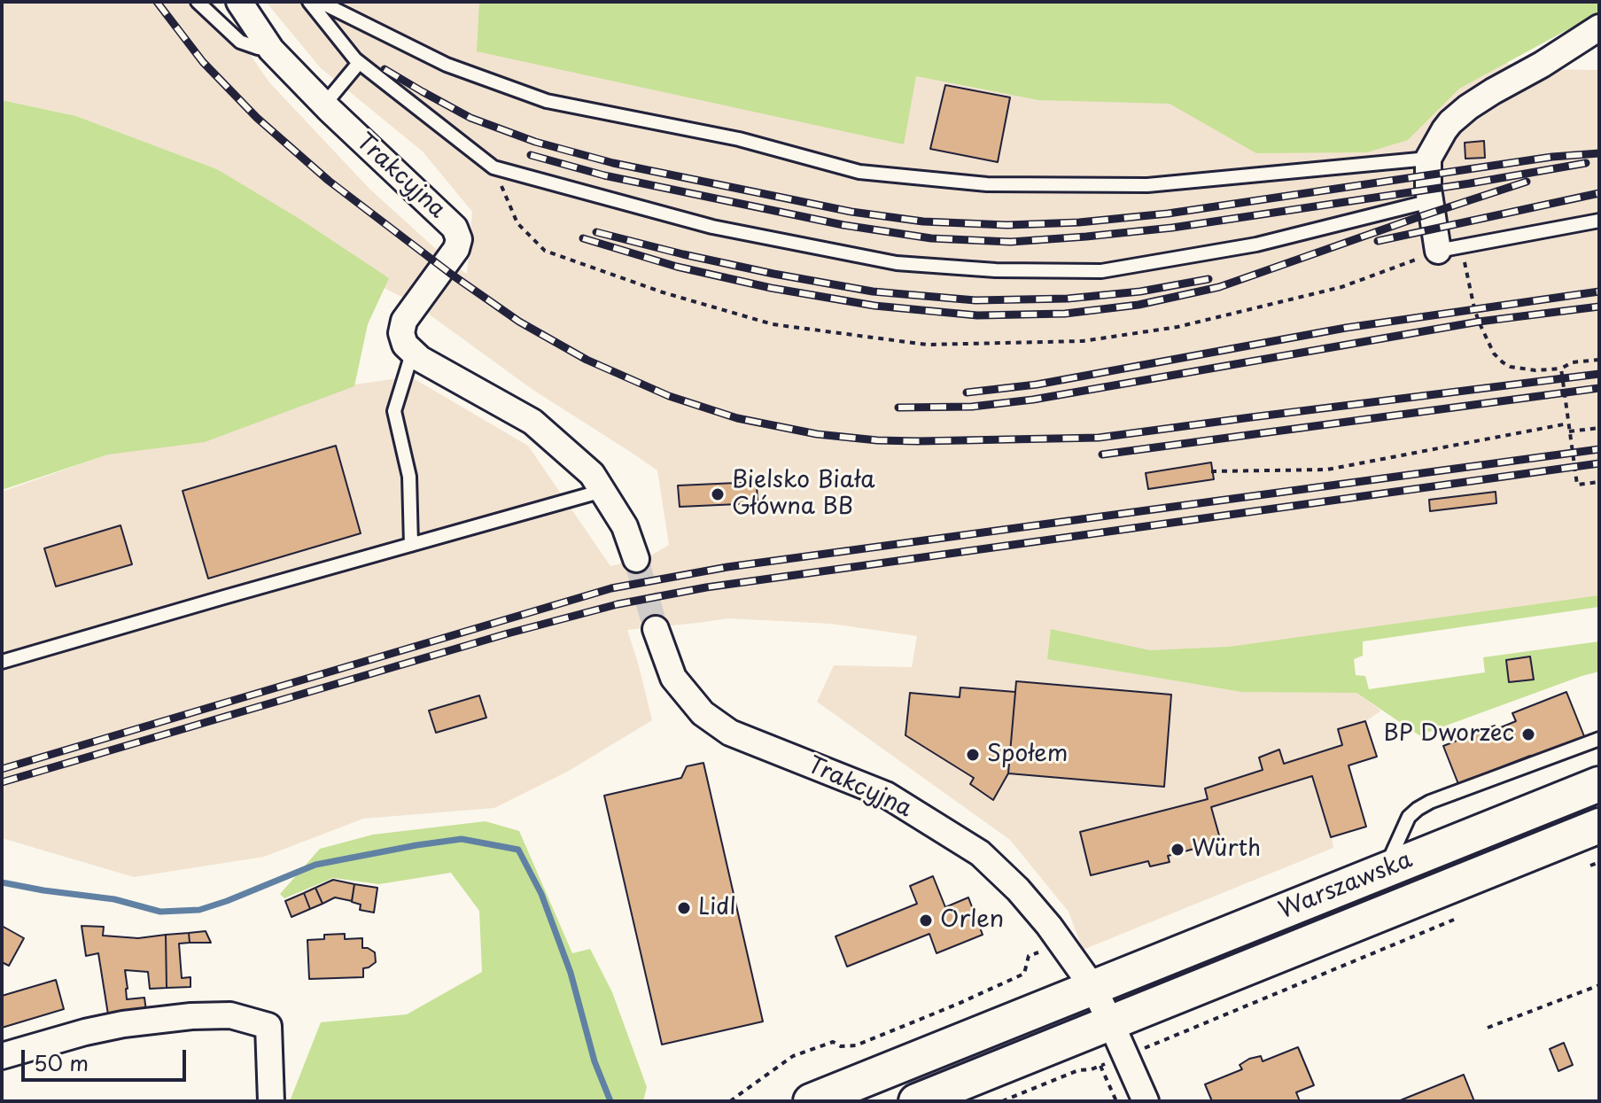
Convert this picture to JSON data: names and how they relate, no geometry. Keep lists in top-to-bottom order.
{
  "streets": {
    "main road": ["Warszawska"],
    "street": ["Trakcyjna"]
  },
  "crossings": [
    ["Trakcyjna", "Warszawska"]
  ],
  "places": [
    "Bielsko Biała Główna BB",
    "BP Dworzec",
    "Społem",
    "Würth",
    "Lidl",
    "Orlen"
  ],
  "scale_bar": "50 m"
}
